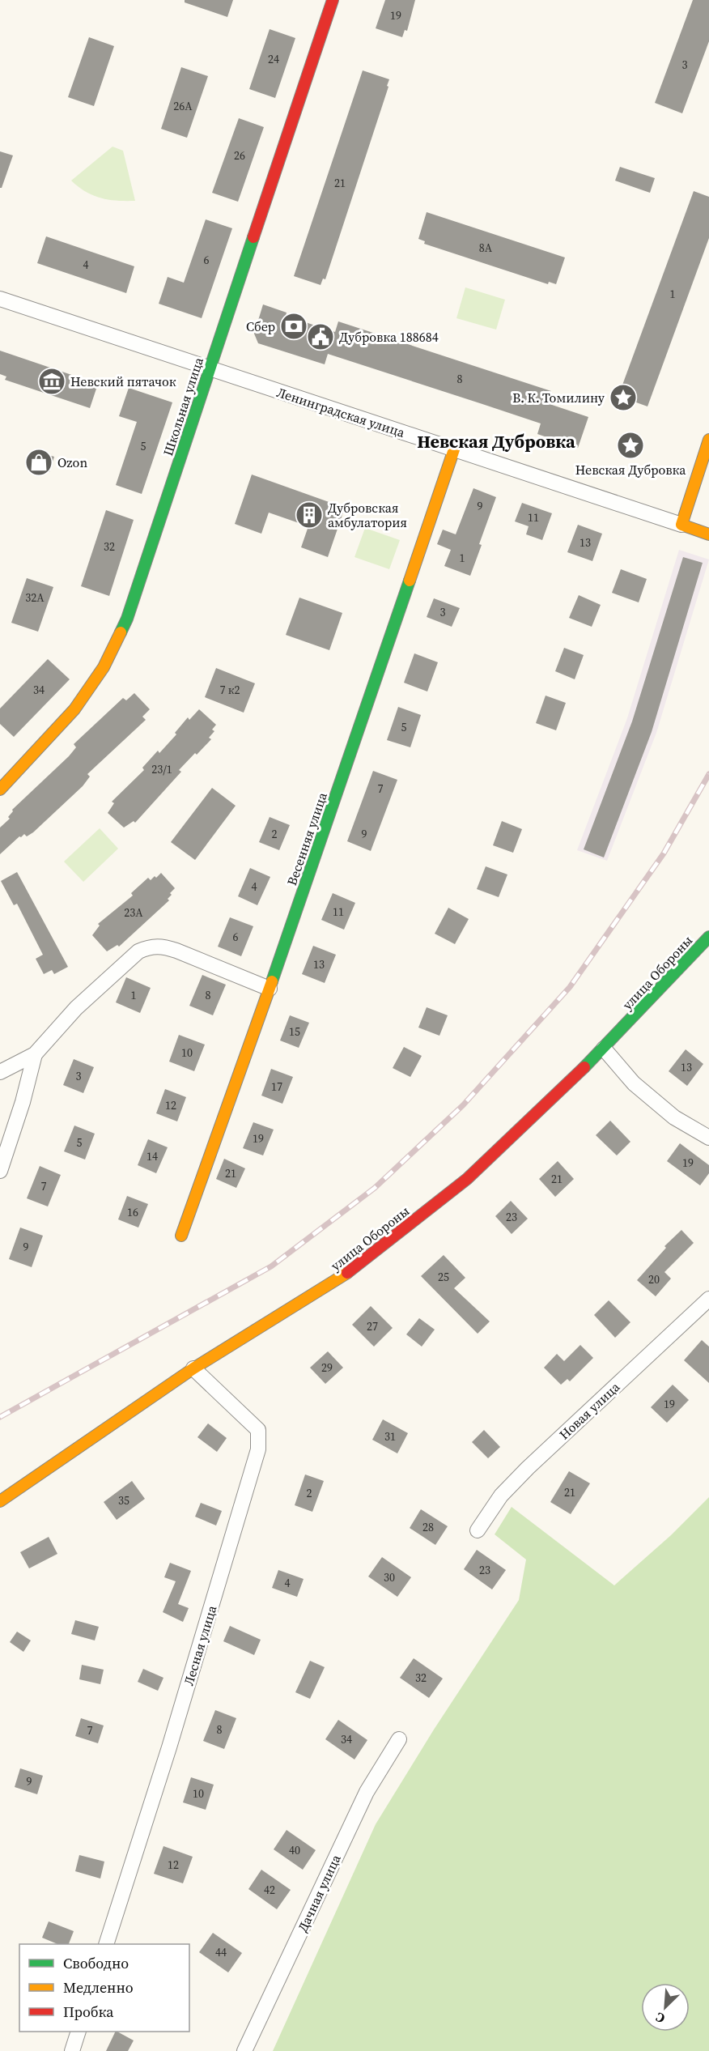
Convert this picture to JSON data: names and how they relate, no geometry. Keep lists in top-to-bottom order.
{
  "streets": {
    "street": [
      "Школьная улица",
      "Ленинградская улица",
      "Весенняя улица",
      "улица Обороны",
      "Новая улица",
      "Лесная улица",
      "Дачная улица"
    ]
  },
  "crossings": [
    ["Школьная улица", "Ленинградская улица"],
    ["Ленинградская улица", "Весенняя улица"],
    ["улица Обороны", "Лесная улица"]
  ],
  "districts": ["Невская Дубровка"],
  "places": {
    "bank": ["Сбер"],
    "public building": ["Дубровка 188684"],
    "museum": ["Невский пятачок"],
    "place": ["В. К. Томилину", "Невская Дубровка"],
    "shop": ["Ozon"],
    "building": ["Дубровская амбулатория"]
  },
  "house_numbers": [
    "19",
    "24",
    "3",
    "26А",
    "26",
    "21",
    "8А",
    "6",
    "4",
    "1",
    "8",
    "5",
    "9",
    "11",
    "13",
    "32",
    "1",
    "32А",
    "3",
    "34",
    "7 к2",
    "5",
    "23/1",
    "7",
    "2",
    "9",
    "4",
    "11",
    "23А",
    "6",
    "13",
    "1",
    "8",
    "15",
    "10",
    "13",
    "3",
    "17",
    "12",
    "19",
    "5",
    "14",
    "19",
    "21",
    "21",
    "7",
    "16",
    "23",
    "9",
    "25",
    "20",
    "27",
    "29",
    "19",
    "31",
    "21",
    "2",
    "35",
    "28",
    "23",
    "30",
    "4",
    "32",
    "8",
    "7",
    "34",
    "9",
    "10",
    "40",
    "12",
    "42",
    "44"
  ],
  "legend": ["Свободно", "Медленно", "Пробка"],
  "north": "bottom left"
}
